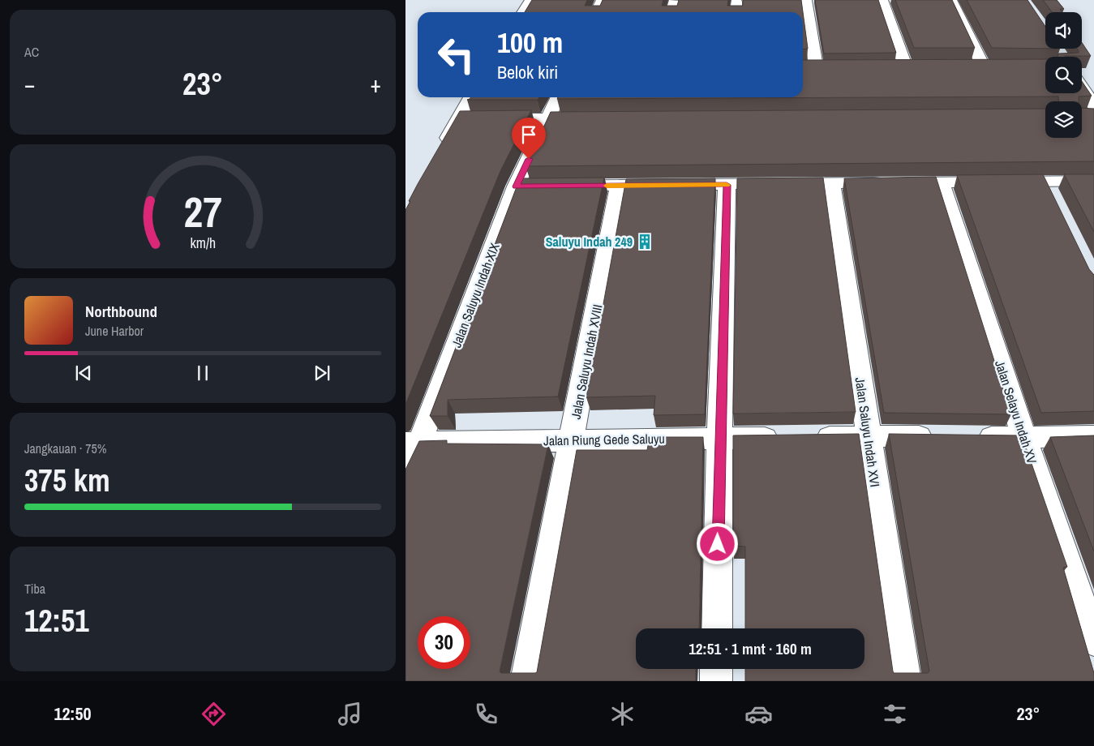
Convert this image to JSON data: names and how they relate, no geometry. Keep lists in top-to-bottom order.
{
  "streets": {
    "street": [
      "Jalan Saluyu Indah XIX",
      "Jalan Saluyu Indah XVIII",
      "Jalan Selayu Indah XV",
      "Jalan Saluyu Indah XVI",
      "Jalan Riung Gede Saluyu"
    ]
  },
  "crossings": [
    ["Jalan Saluyu Indah XIX", "Jalan Riung Gede Saluyu"],
    ["Jalan Saluyu Indah XVIII", "Jalan Riung Gede Saluyu"],
    ["Jalan Saluyu Indah XVI", "Jalan Riung Gede Saluyu"]
  ],
  "places": {
    "building": ["Saluyu Indah 249"]
  },
  "page": {
    "tile": [
      "AC",
      ["Jangkauan · 75%", "375 km"],
      ["Tiba", "12:51"]
    ],
    "turn": ["100 m", "Belok kiri"],
    "heat": ["−", "23°", "+"],
    "song": ["Northbound", "June Harbor"],
    "limit": "30",
    "trip": "12:51 · 1 mnt · 160 m",
    "tabs": ["12:50", "23°"],
    "gauge": ["27", "km/h"]
  }
}
